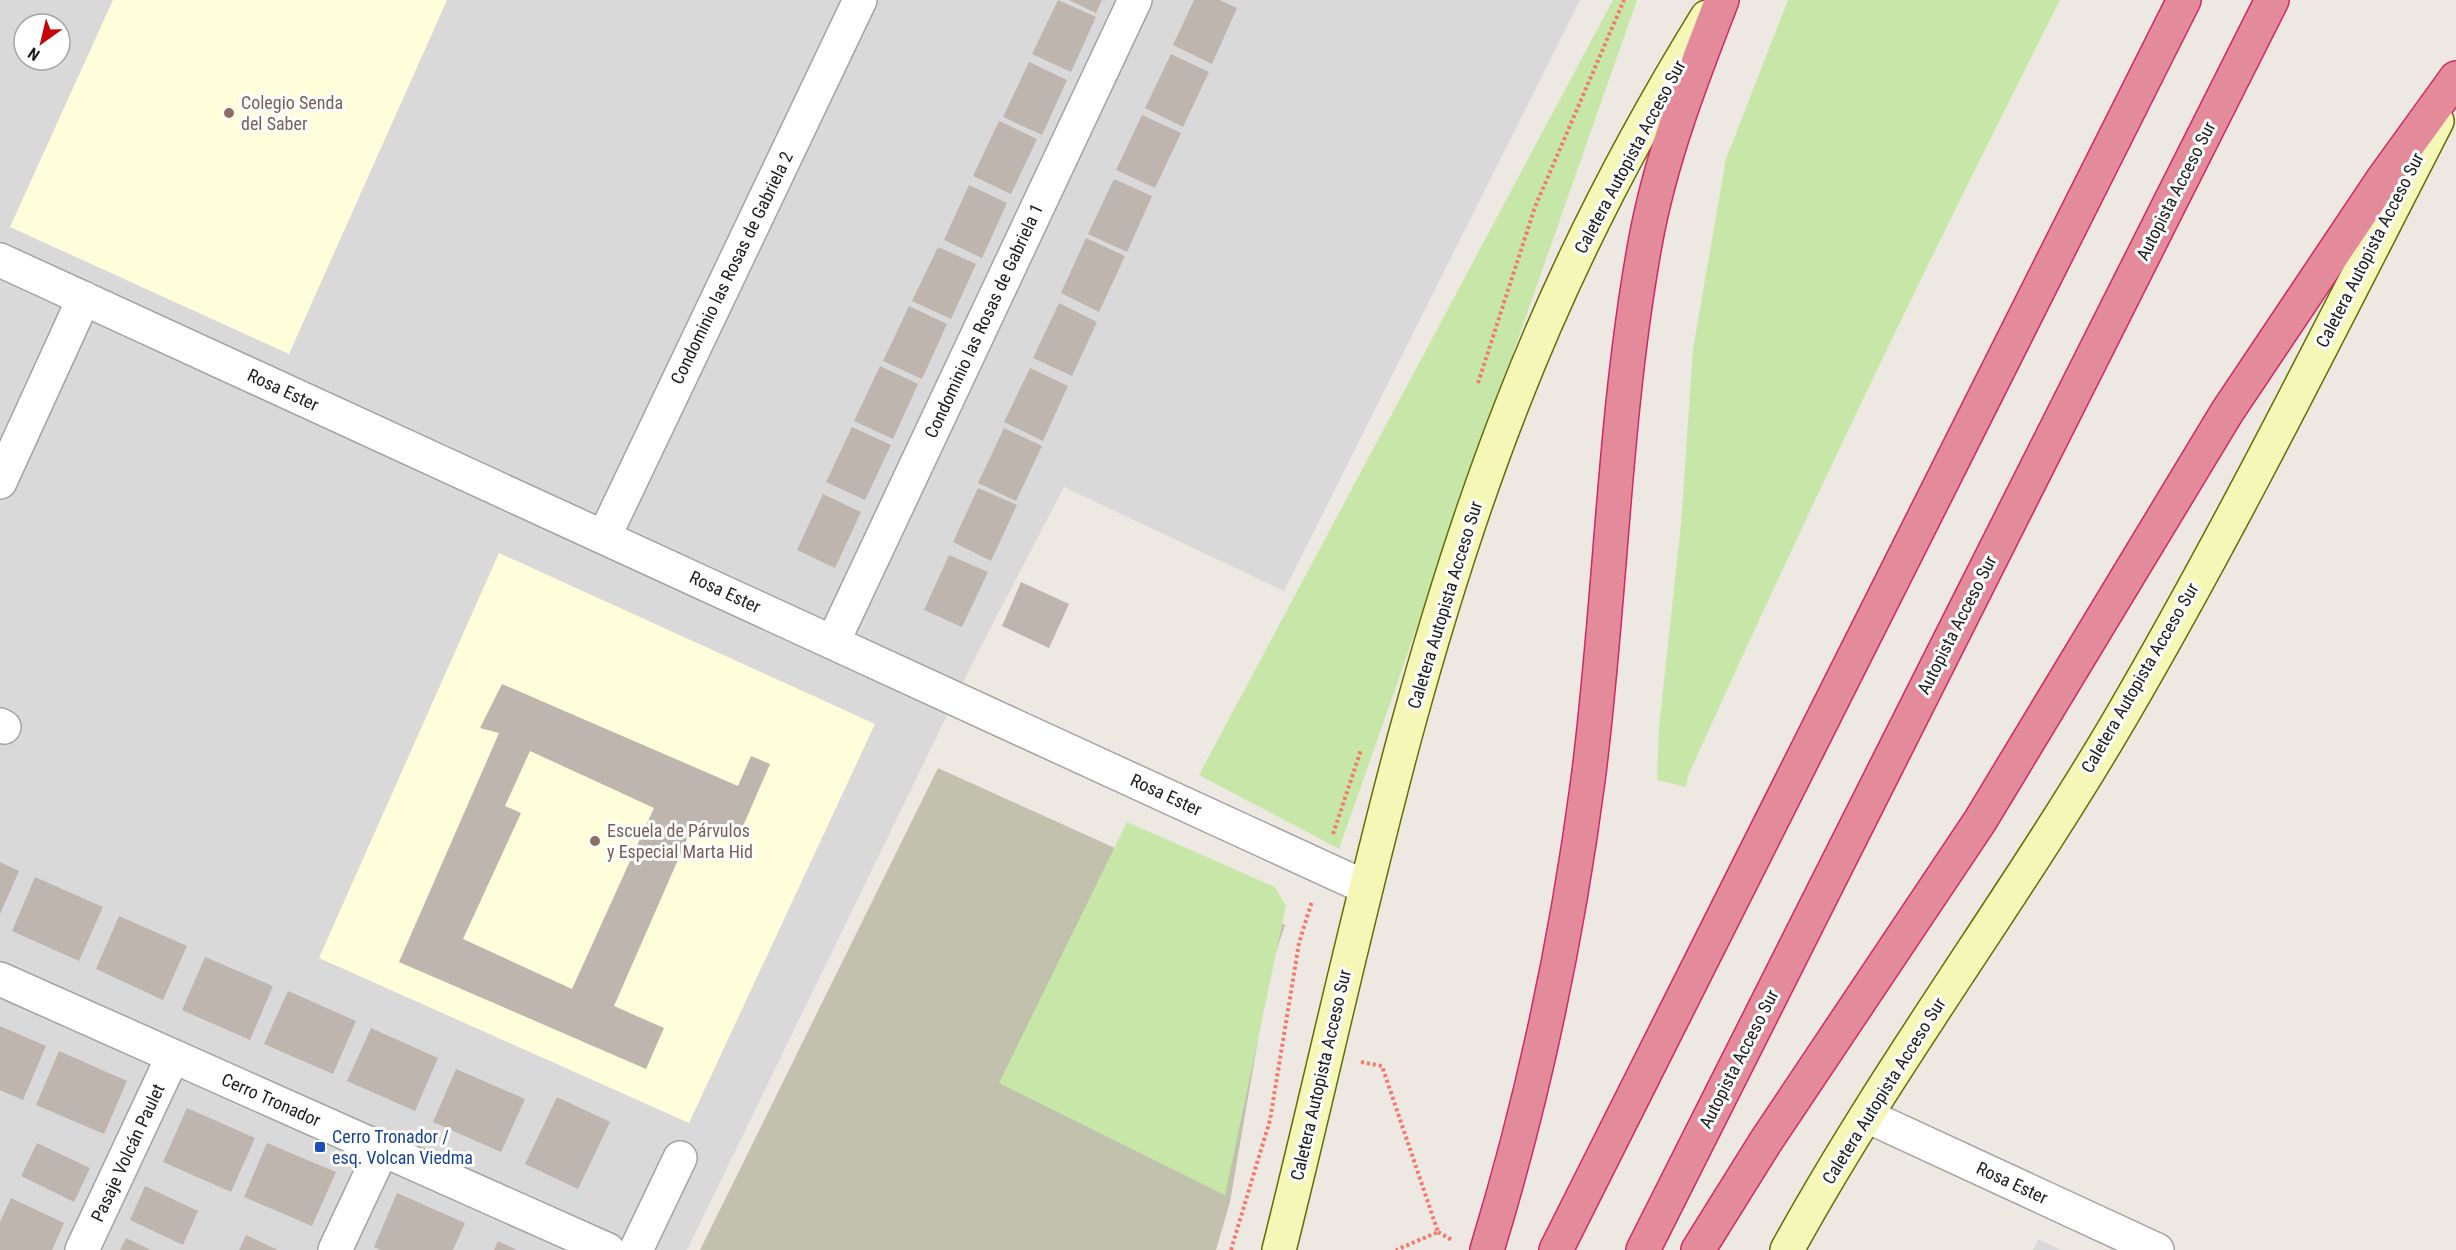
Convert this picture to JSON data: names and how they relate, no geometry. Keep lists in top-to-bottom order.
{
  "streets": {
    "highway": ["Autopista Acceso Sur"],
    "main road": ["Caletera Autopista Acceso Sur"],
    "street": [
      "Condominio las Rosas de Gabriela 2",
      "Condominio las Rosas de Gabriela 1",
      "Rosa Ester",
      "Cerro Tronador",
      "Pasaje Volcán Paulet"
    ]
  },
  "crossings": [
    ["Caletera Autopista Acceso Sur", "Rosa Ester"],
    ["Condominio las Rosas de Gabriela 2", "Rosa Ester"],
    ["Condominio las Rosas de Gabriela 1", "Rosa Ester"],
    ["Cerro Tronador", "Pasaje Volcán Paulet"]
  ],
  "places": {
    "other": ["Colegio Senda del Saber", "Escuela de Párvulos y Especial Marta Hid"],
    "transit": ["Cerro Tronador / esq. Volcan Viedma"]
  },
  "north": "bottom left"
}
